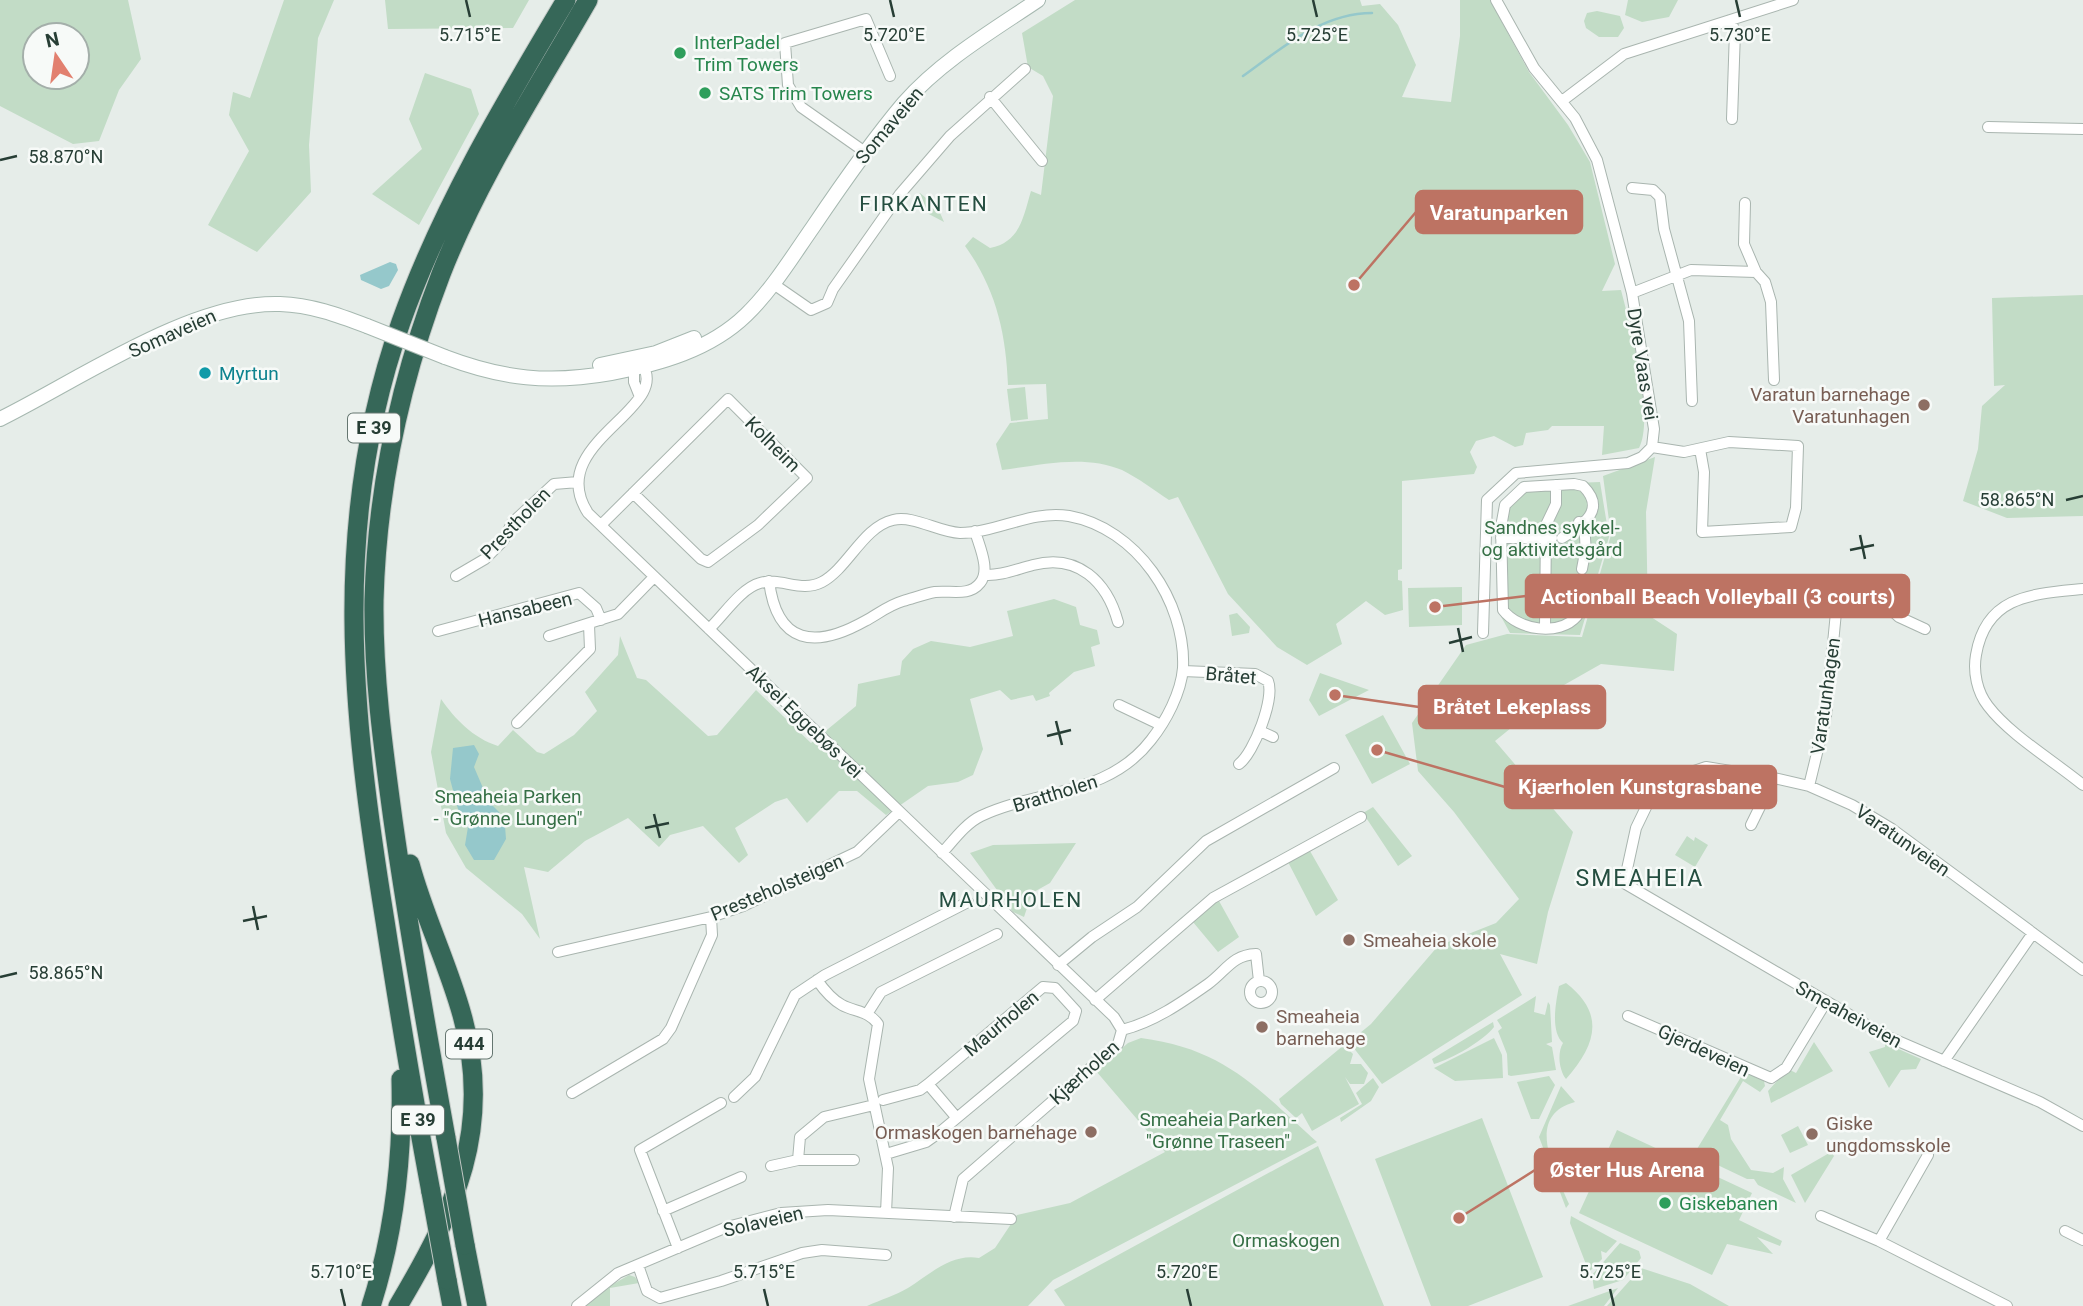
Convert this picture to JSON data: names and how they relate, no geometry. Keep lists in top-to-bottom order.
{
  "streets": {
    "highway": ["E 39", "444"],
    "main road": ["Somaveien"],
    "street": [
      "Dyre Vaas vei",
      "Kolheim",
      "Prestholen",
      "Hansabeen",
      "Bråtet",
      "Varatunhagen",
      "Aksel Eggebøs vei",
      "Brattholen",
      "Varatunveien",
      "Presteholsteigen",
      "Smeaheiveien",
      "Maurholen",
      "Gjerdeveien",
      "Kjærholen",
      "Solaveien"
    ]
  },
  "crossings": [
    ["E 39", "444"],
    ["Kolheim", "Aksel Eggebøs vei"],
    ["Prestholen", "Aksel Eggebøs vei"],
    ["Hansabeen", "Aksel Eggebøs vei"],
    ["Bråtet", "Brattholen"],
    ["Varatunhagen", "Varatunveien"],
    ["Aksel Eggebøs vei", "Brattholen"],
    ["Aksel Eggebøs vei", "Presteholsteigen"],
    ["Aksel Eggebøs vei", "Kjærholen"],
    ["Varatunveien", "Smeaheiveien"],
    ["Smeaheiveien", "Gjerdeveien"],
    ["Kjærholen", "Solaveien"]
  ],
  "districts": ["FIRKANTEN", "SMEAHEIA", "MAURHOLEN"],
  "parks": [
    "Sandnes sykkel- og aktivitetsgård",
    "Smeaheia Parken - \"Grønne Lungen\"",
    "Smeaheia Parken - \"Grønne Traseen\"",
    "Ormaskogen"
  ],
  "places": [
    "InterPadel Trim Towers",
    "SATS Trim Towers",
    "Varatunparken",
    "Myrtun",
    "Varatun barnehage Varatunhagen",
    "Actionball Beach Volleyball (3 courts)",
    "Bråtet Lekeplass",
    "Kjærholen Kunstgrasbane",
    "Smeaheia skole",
    "Smeaheia barnehage",
    "Ormaskogen barnehage",
    "Giske ungdomsskole",
    "Giskebanen",
    "Øster Hus Arena"
  ],
  "north": "top",
  "coordinates": [
    "5.715°E",
    "5.720°E",
    "5.725°E",
    "5.730°E",
    "58.870°N",
    "58.865°N",
    "5.710°E"
  ]
}
